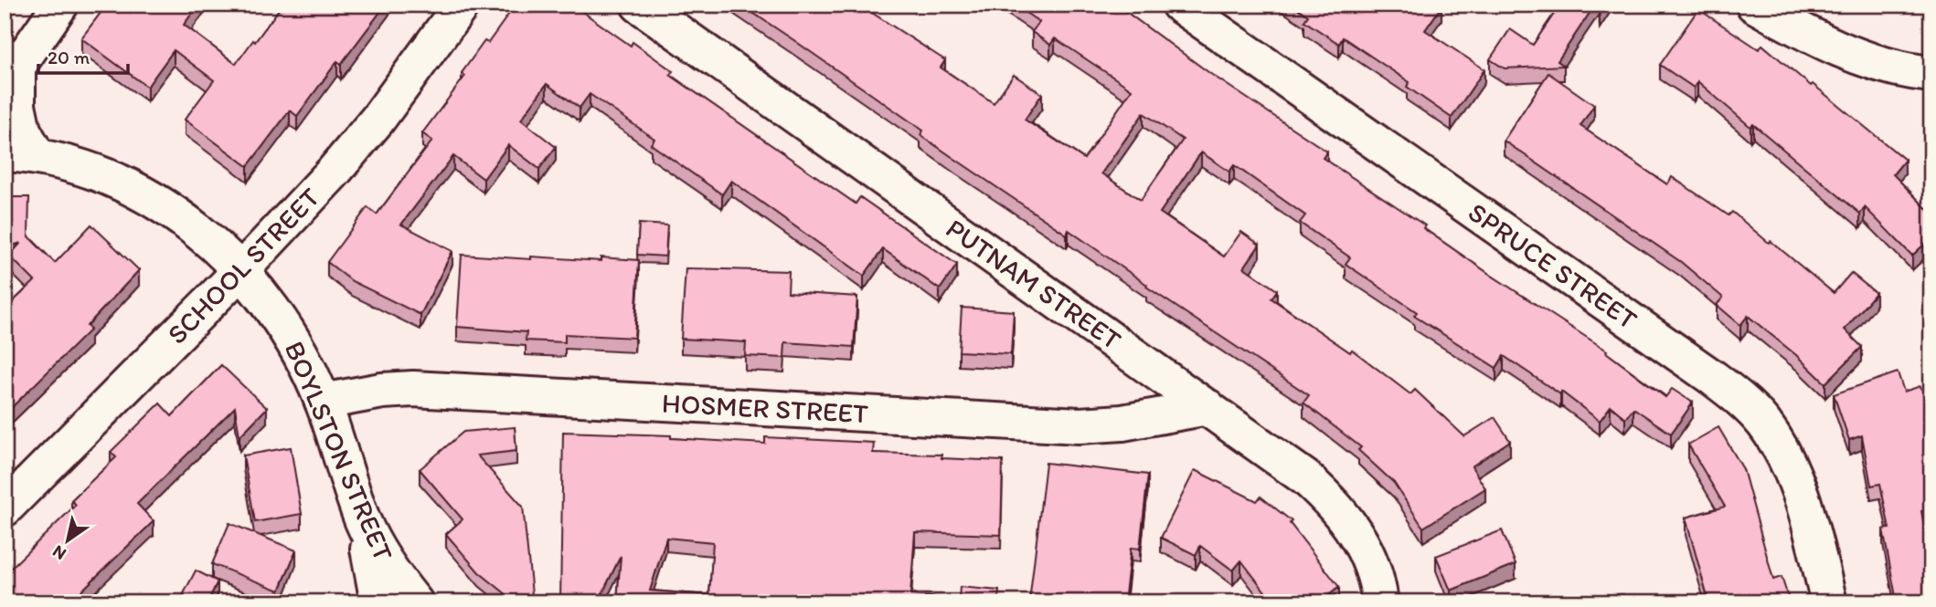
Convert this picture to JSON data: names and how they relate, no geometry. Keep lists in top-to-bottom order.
{
  "streets": {
    "street": [
      "SCHOOL STREET",
      "SPRUCE STREET",
      "PUTNAM STREET",
      "HOSMER STREET",
      "BOYLSTON STREET"
    ]
  },
  "crossings": [
    ["SCHOOL STREET", "BOYLSTON STREET"],
    ["PUTNAM STREET", "HOSMER STREET"],
    ["HOSMER STREET", "BOYLSTON STREET"]
  ],
  "scale_bar": "20 m",
  "north": "bottom left"
}
